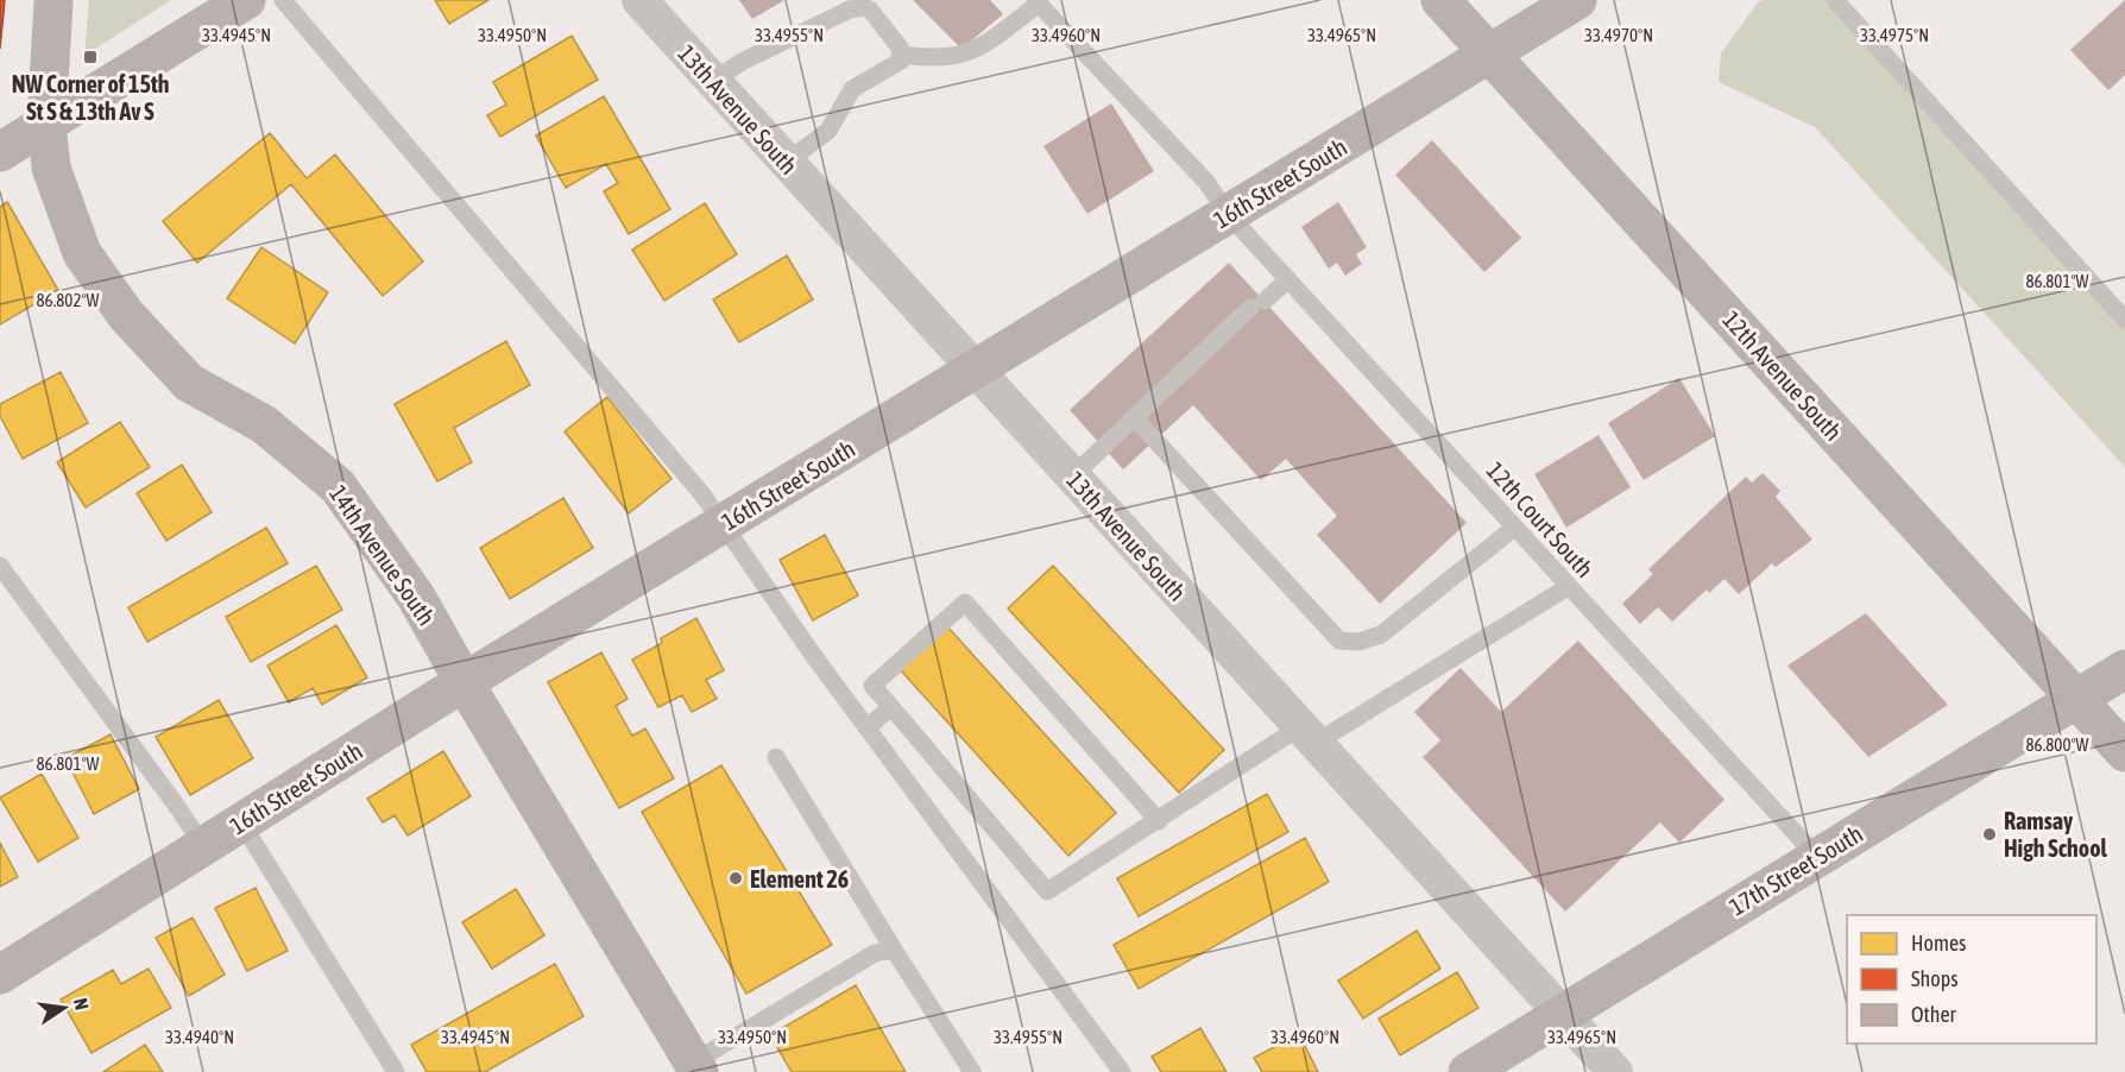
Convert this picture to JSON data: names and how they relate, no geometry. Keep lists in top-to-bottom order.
{
  "streets": {
    "street": [
      "13th Avenue South",
      "16th Street South",
      "12th Avenue South",
      "14th Avenue South",
      "17th Street South"
    ],
    "lane": ["12th Court South"]
  },
  "crossings": [
    ["13th Avenue South", "16th Street South"],
    ["13th Avenue South", "17th Street South"],
    ["16th Street South", "12th Avenue South"],
    ["16th Street South", "12th Court South"],
    ["16th Street South", "14th Avenue South"],
    ["12th Avenue South", "17th Street South"],
    ["12th Court South", "17th Street South"]
  ],
  "places": {
    "transit": ["NW Corner of 15th St S & 13th Av S"],
    "other": ["Ramsay High School", "Element 26"]
  },
  "legend": ["Homes", "Shops", "Other"],
  "north": "right",
  "coordinates": [
    "33.4975°N",
    "33.4945°N",
    "33.4950°N",
    "33.4955°N",
    "33.4960°N",
    "33.4965°N",
    "33.4970°N",
    "86.801°W",
    "86.802°W",
    "86.800°W",
    "33.4940°N"
  ]
}
